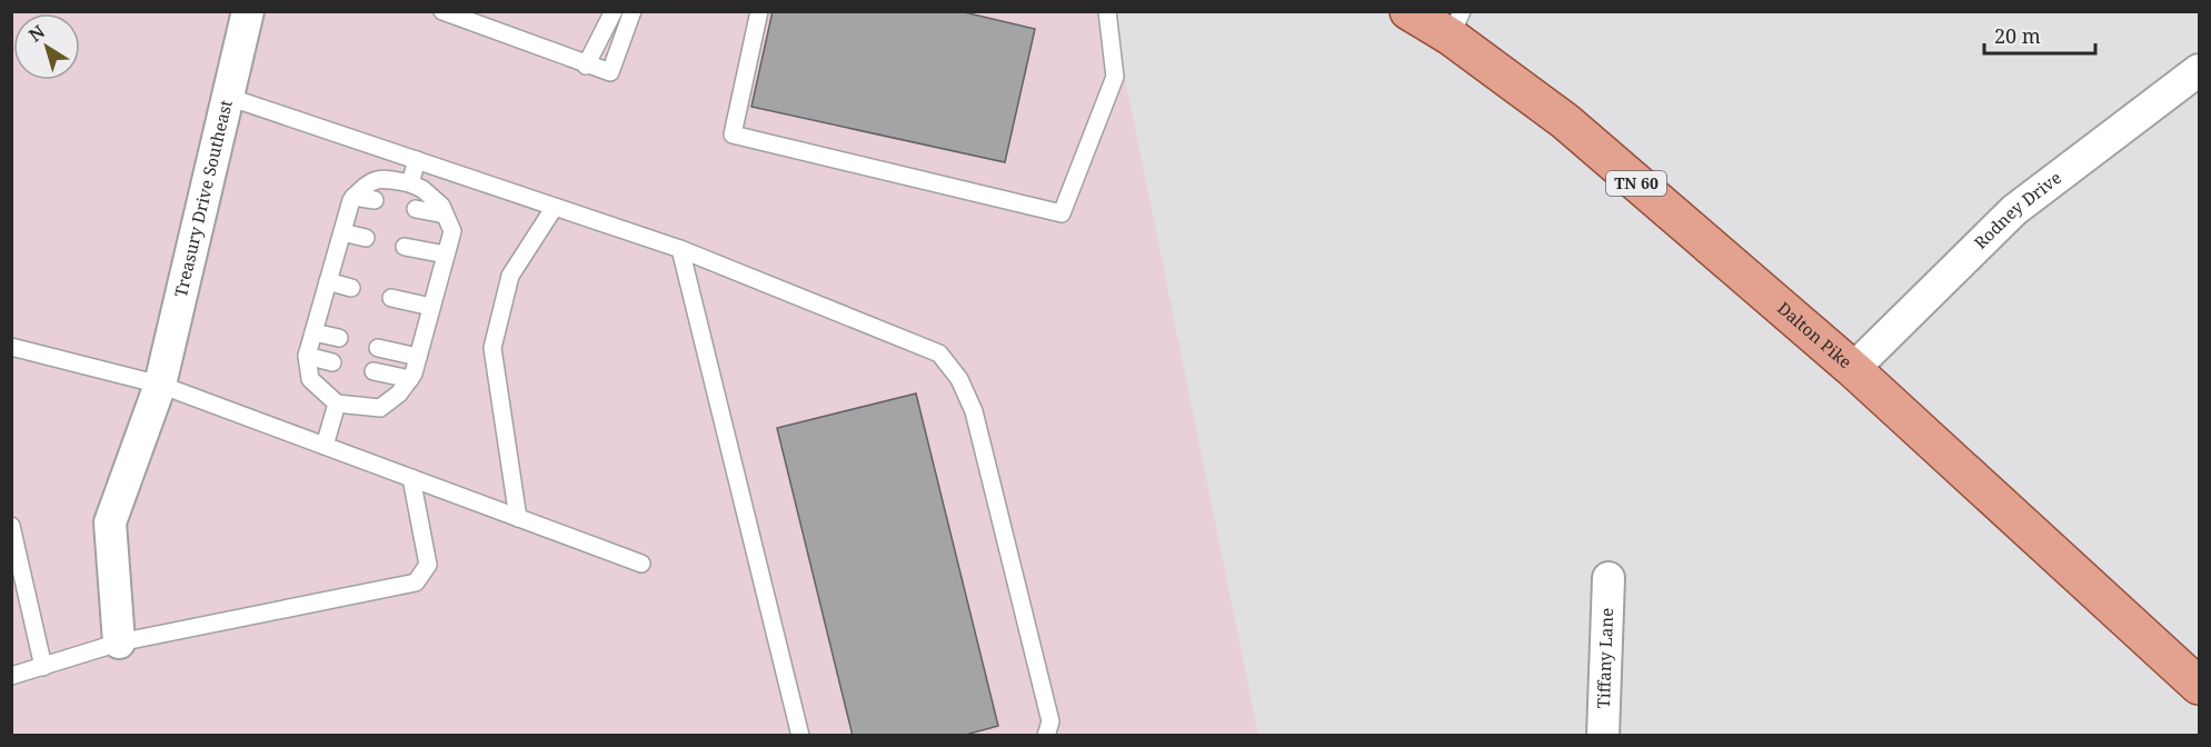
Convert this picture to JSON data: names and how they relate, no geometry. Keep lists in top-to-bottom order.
{
  "streets": {
    "main road": ["TN 60", "Dalton Pike"],
    "street": ["Treasury Drive Southeast", "Rodney Drive", "Tiffany Lane"]
  },
  "crossings": [
    ["Rodney Drive", "Dalton Pike"]
  ],
  "scale_bar": "20 m",
  "north": "top left"
}
